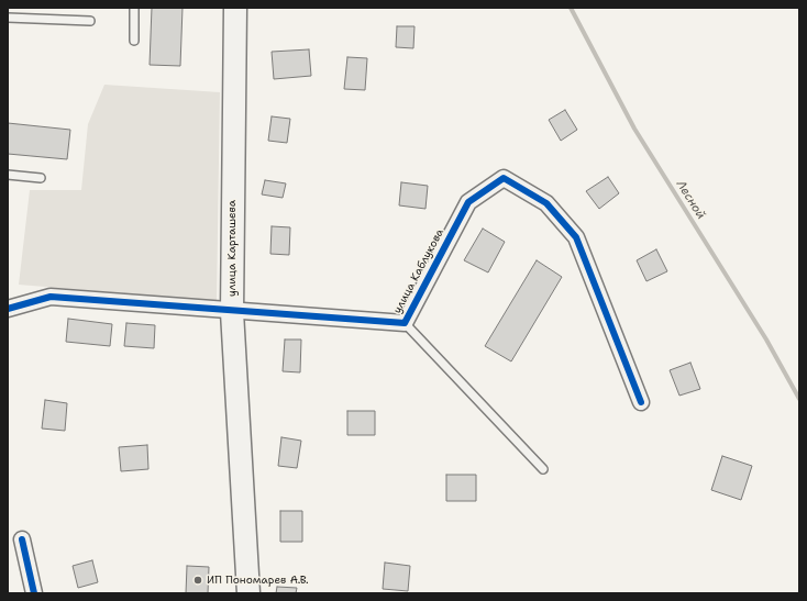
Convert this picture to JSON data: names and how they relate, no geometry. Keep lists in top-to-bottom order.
{
  "streets": {
    "main road": ["улица Карташева"],
    "street": ["улица Каблукова"]
  },
  "crossings": [
    ["улица Карташева", "улица Каблукова"]
  ],
  "water": ["Лесной"],
  "places": ["ИП Пономарев А.В."]
}
